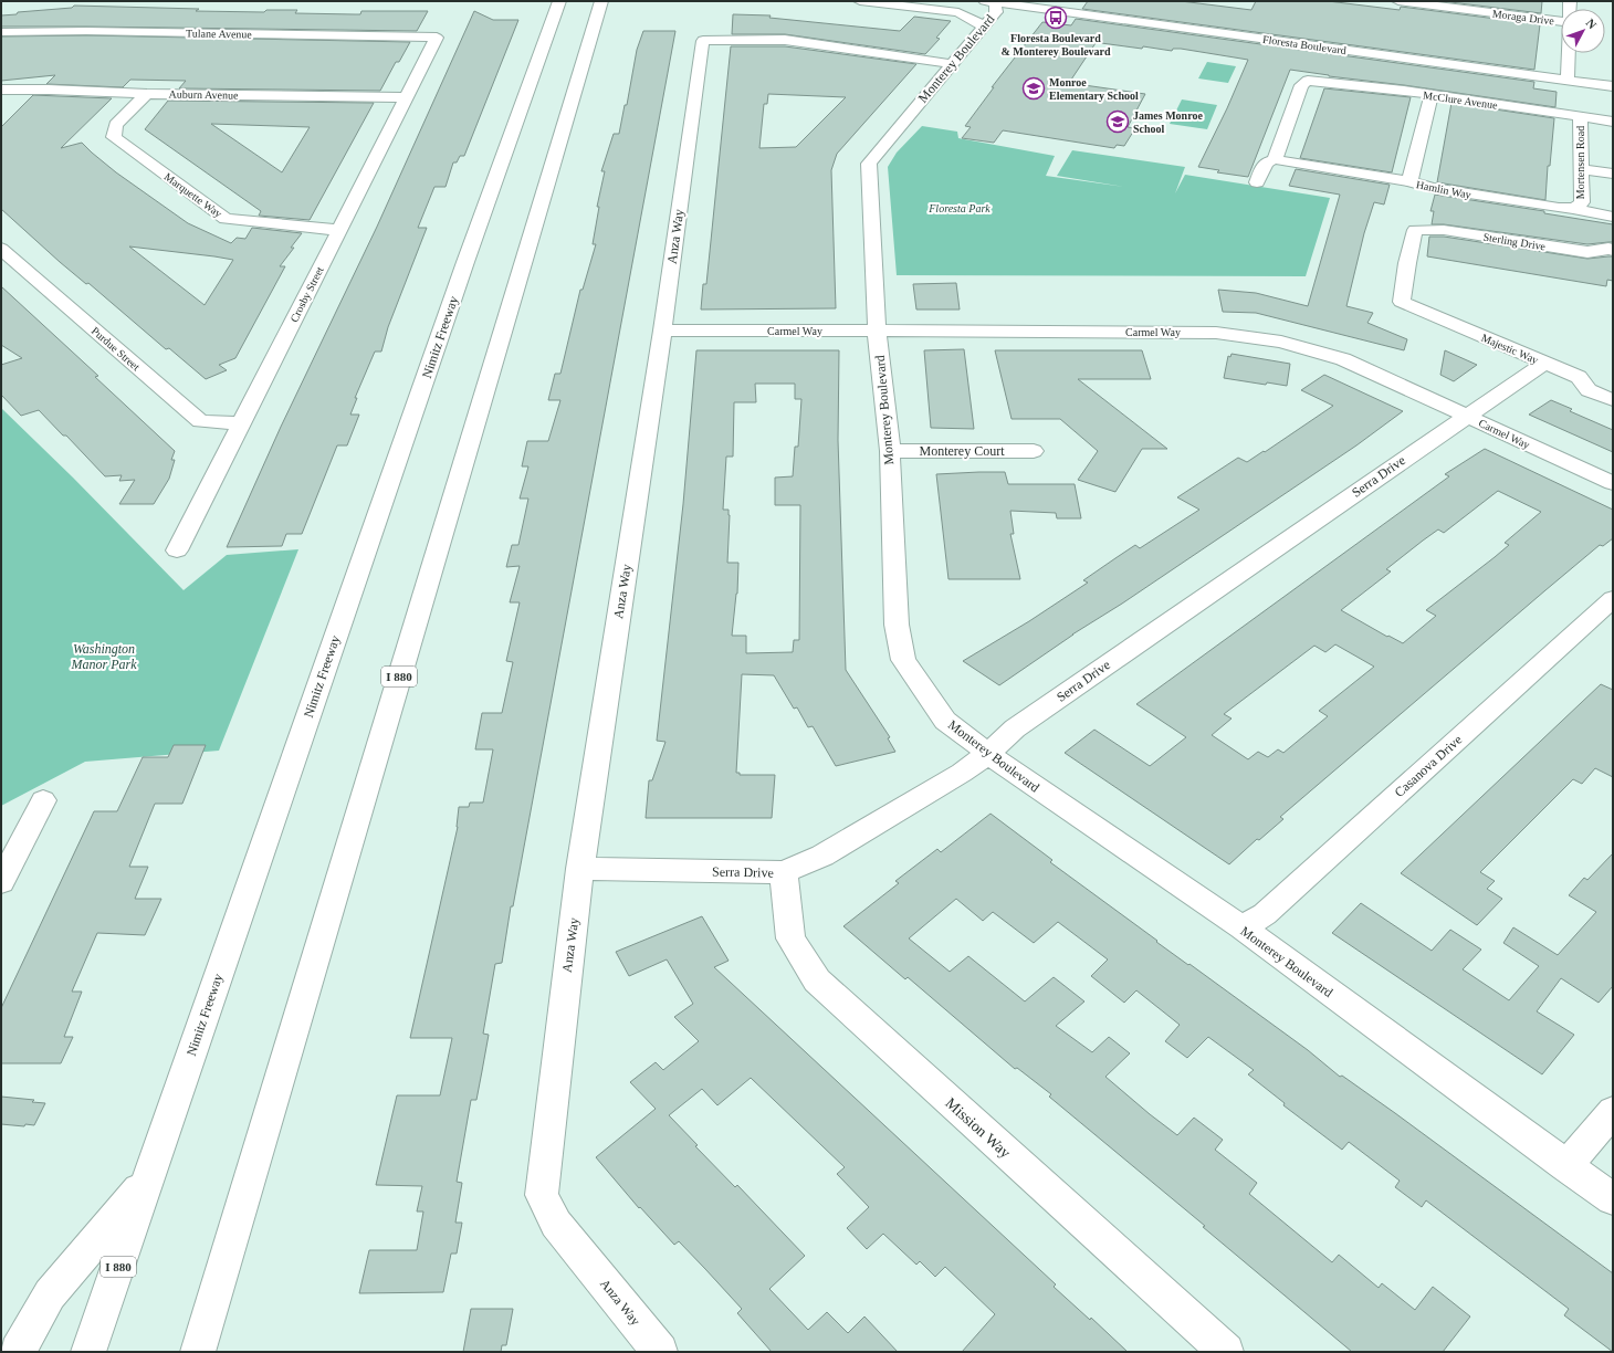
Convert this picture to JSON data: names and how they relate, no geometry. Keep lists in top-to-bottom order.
{
  "streets": {
    "main road": [
      "Moraga Drive",
      "Tulane Avenue",
      "Floresta Boulevard",
      "Monterey Boulevard",
      "Auburn Avenue",
      "McClure Avenue",
      "Mortensen Road",
      "Hamlin Way",
      "Marquette Way",
      "Anza Way",
      "Sterling Drive",
      "Crosby Street",
      "Carmel Way",
      "Nimitz Freeway",
      "Purdue Street",
      "Majestic Way",
      "Monterey Court",
      "Serra Drive",
      "I 880",
      "Casanova Drive",
      "Mission Way"
    ]
  },
  "crossings": [
    ["Tulane Avenue", "Crosby Street"],
    ["Floresta Boulevard", "Monterey Boulevard"],
    ["Monterey Boulevard", "Anza Way"],
    ["Monterey Boulevard", "Carmel Way"],
    ["Monterey Boulevard", "Monterey Court"],
    ["Monterey Boulevard", "Serra Drive"],
    ["Monterey Boulevard", "Casanova Drive"],
    ["Auburn Avenue", "Marquette Way"],
    ["Auburn Avenue", "Crosby Street"],
    ["McClure Avenue", "Mortensen Road"],
    ["McClure Avenue", "Hamlin Way"],
    ["Mortensen Road", "Hamlin Way"],
    ["Marquette Way", "Crosby Street"],
    ["Anza Way", "Carmel Way"],
    ["Anza Way", "Serra Drive"],
    ["Sterling Drive", "Majestic Way"],
    ["Crosby Street", "Purdue Street"],
    ["Carmel Way", "Serra Drive"],
    ["Majestic Way", "Serra Drive"],
    ["Serra Drive", "Mission Way"]
  ],
  "parks": ["Floresta Park", "Washington Manor Park"],
  "places": {
    "bus stop": ["Floresta Boulevard & Monterey Boulevard"],
    "school or university": ["Monroe Elementary School", "James Monroe School"]
  },
  "north": "top right"
}
